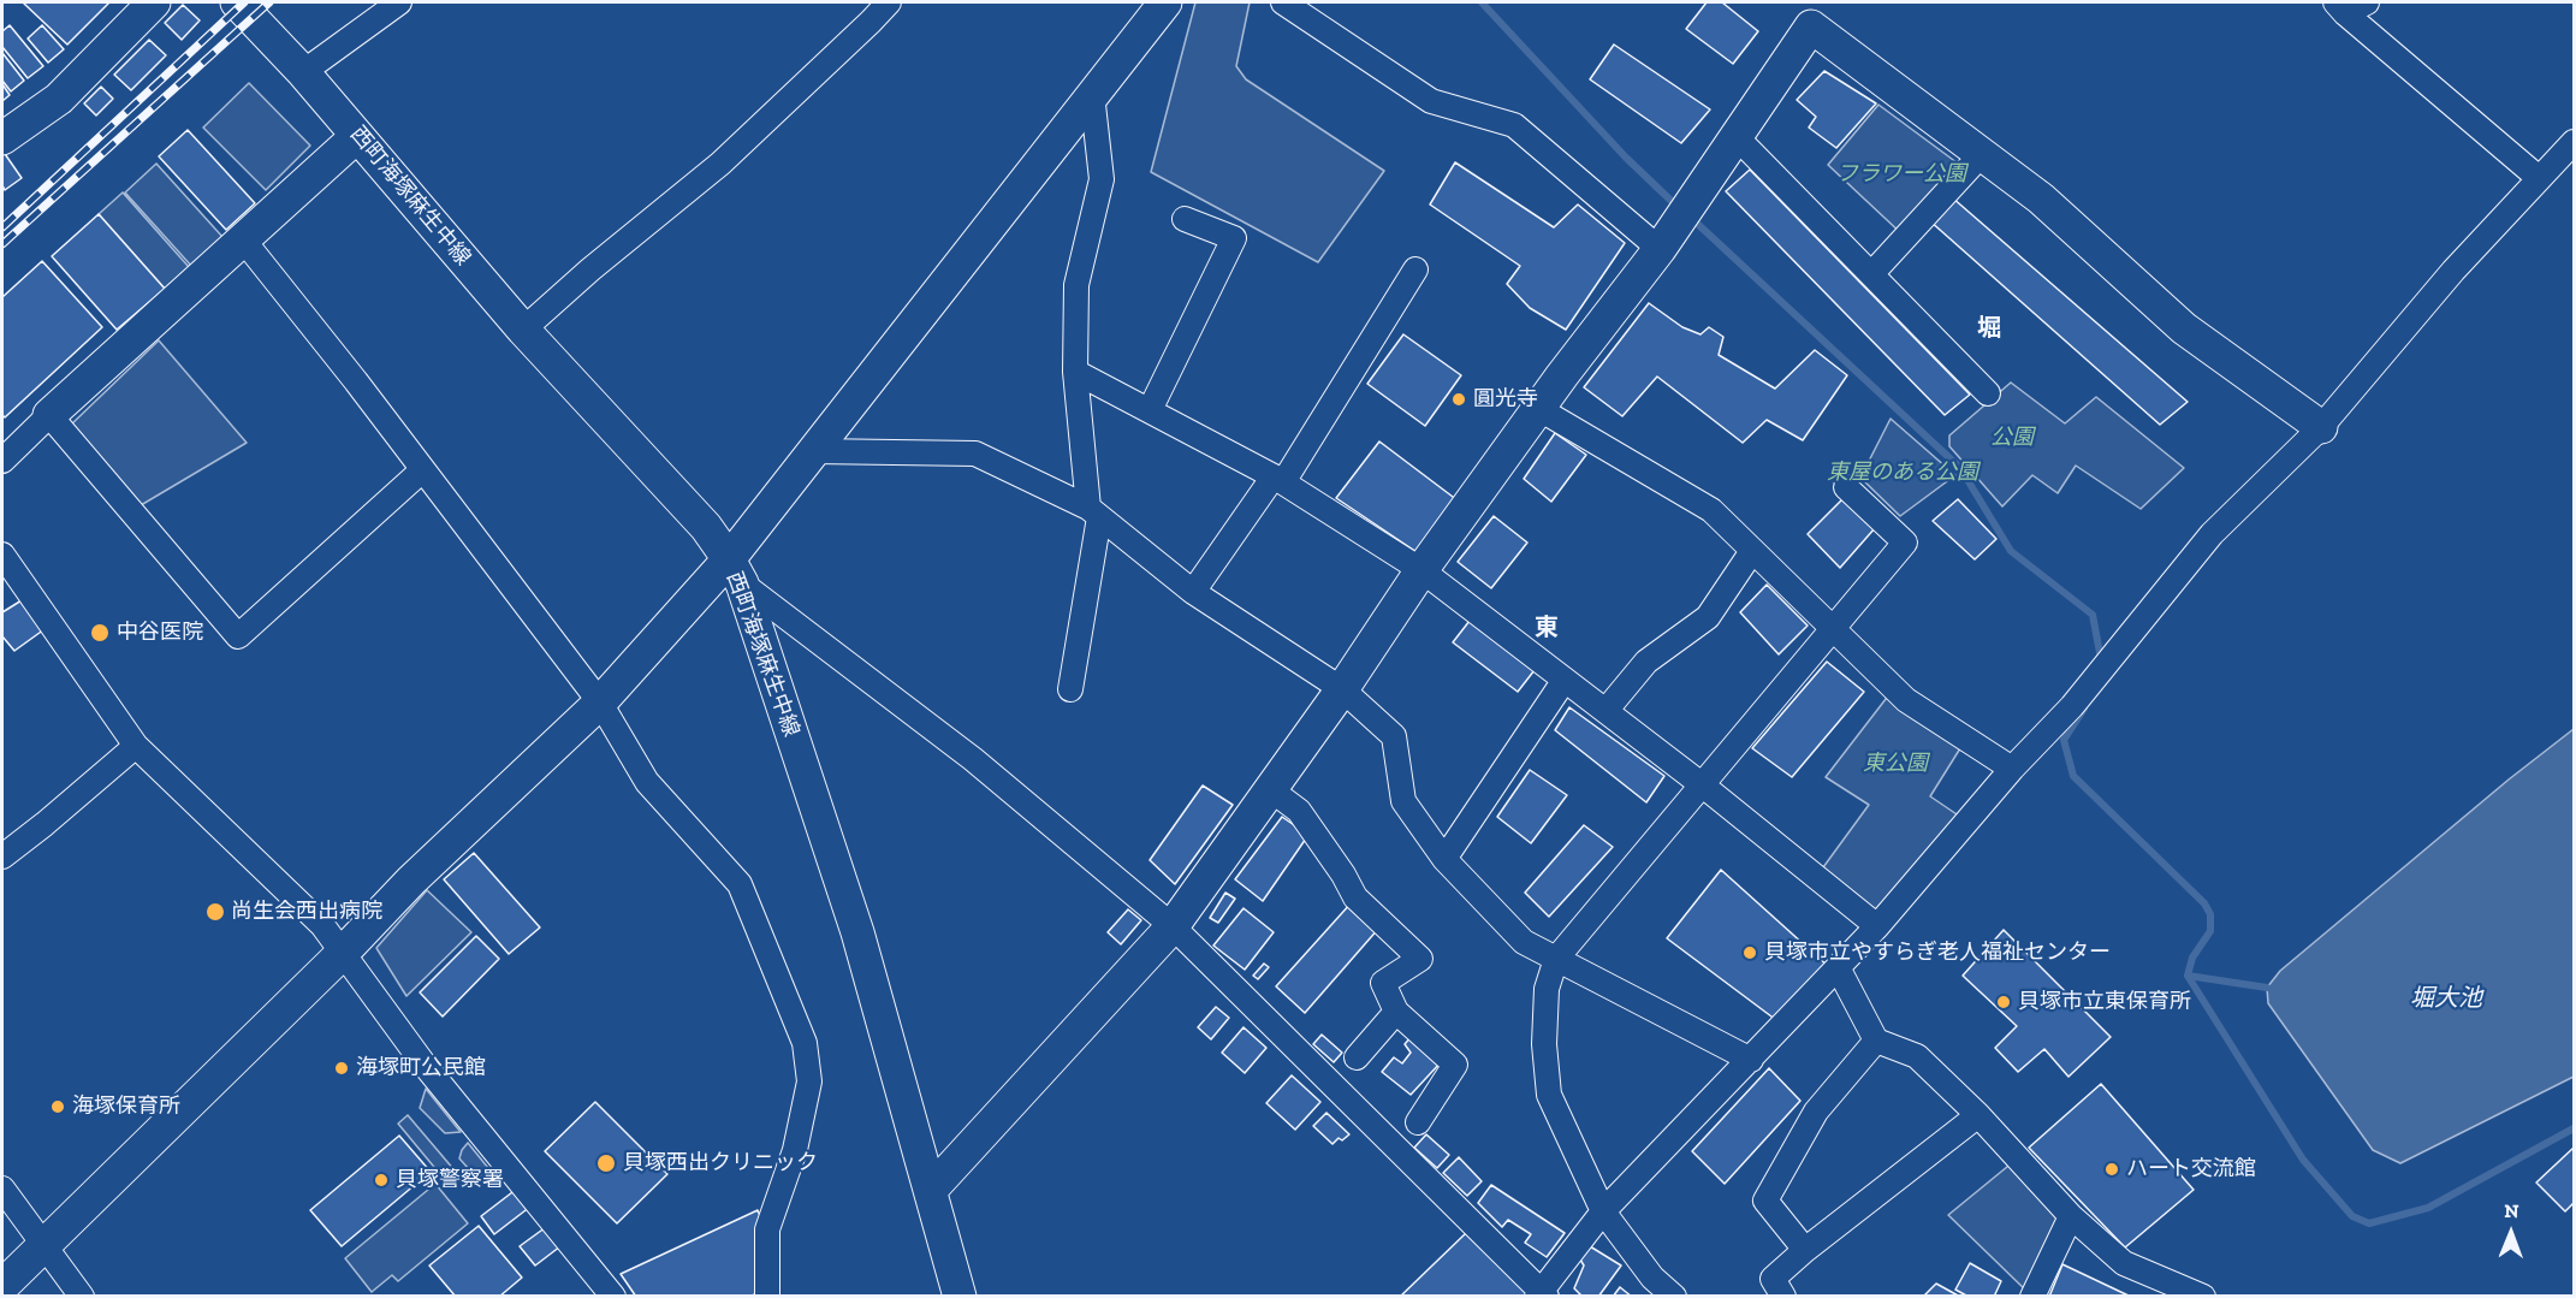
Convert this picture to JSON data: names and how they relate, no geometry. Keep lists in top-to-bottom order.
{
  "streets": {
    "street": ["西町海塚麻生中線"]
  },
  "districts": ["堀", "東"],
  "water": ["堀大池"],
  "parks": [
    "フラワー公園",
    "公園",
    "東屋のある公園",
    "東公園"
  ],
  "places": [
    "圓光寺",
    "中谷医院",
    "尚生会西出病院",
    "貝塚市立やすらぎ老人福祉センター",
    "貝塚市立東保育所",
    "海塚町公民館",
    "海塚保育所",
    "貝塚西出クリニック",
    "ハート交流館",
    "貝塚警察署"
  ],
  "north": "top"
}
